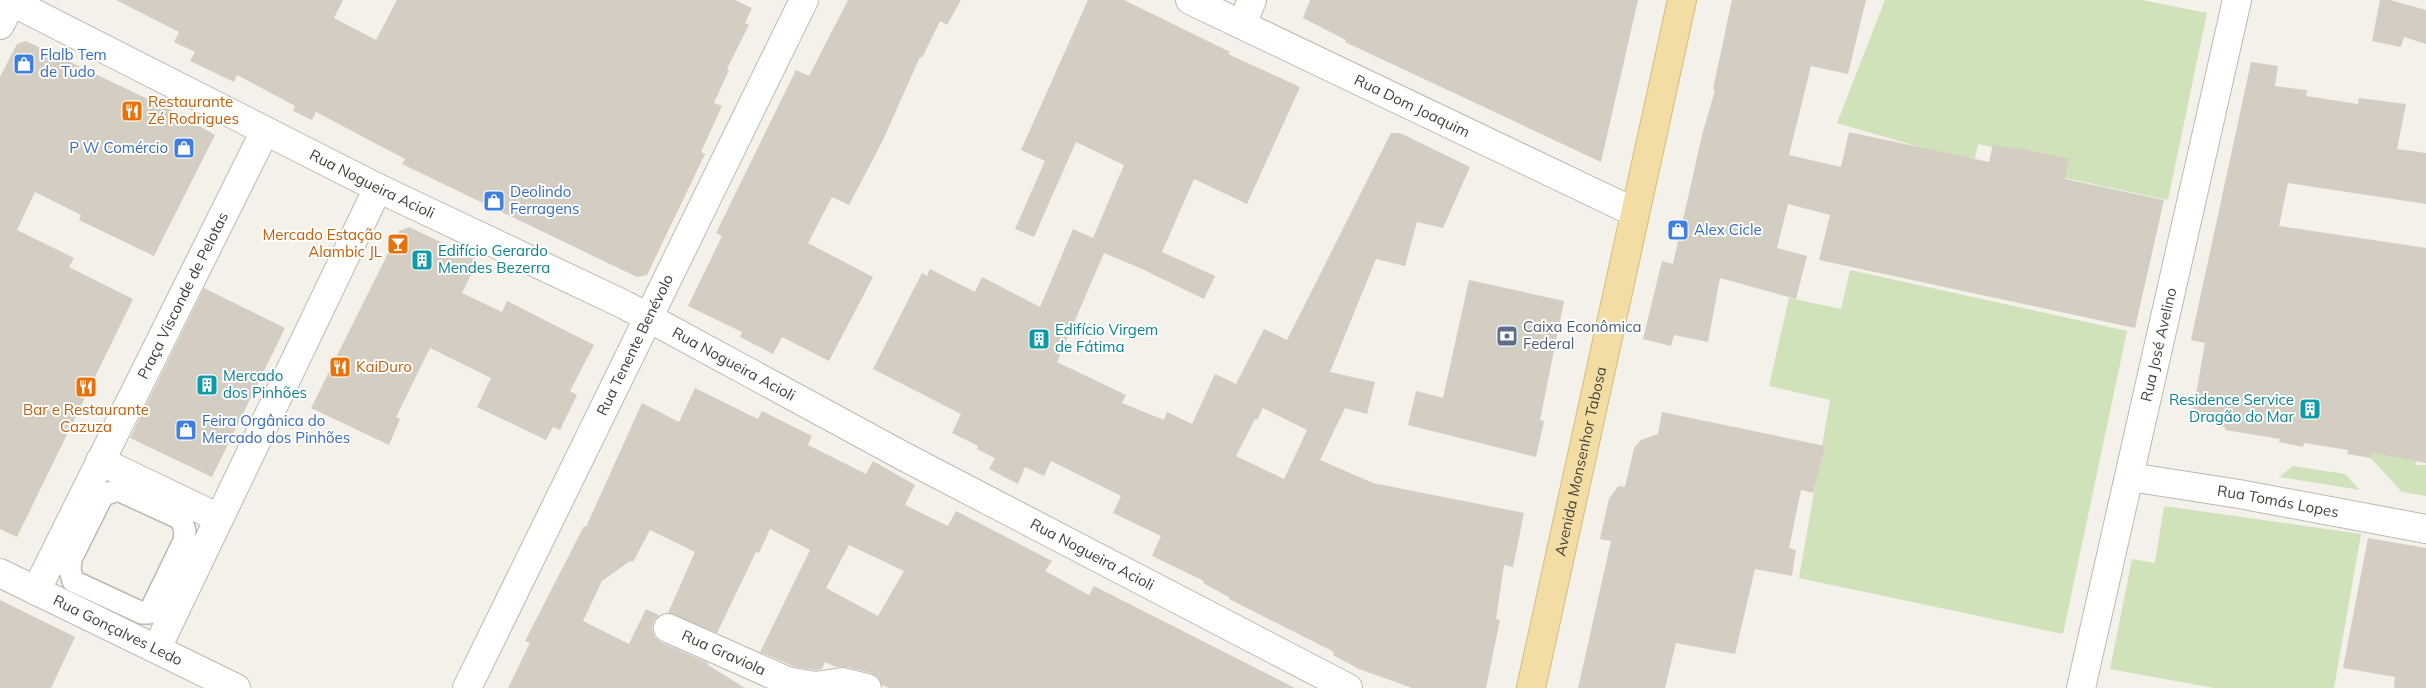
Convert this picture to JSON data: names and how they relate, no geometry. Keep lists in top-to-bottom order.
{
  "streets": {
    "main road": ["Avenida Monsenhor Tabosa"],
    "street": [
      "Rua Dom Joaquim",
      "Rua Nogueira Acioli",
      "Praça Visconde de Pelotas",
      "Rua Tenente Benévolo",
      "Rua José Avelino",
      "Rua Tomás Lopes",
      "Rua Gonçalves Ledo",
      "Rua Graviola"
    ]
  },
  "crossings": [
    ["Rua Dom Joaquim", "Avenida Monsenhor Tabosa"],
    ["Rua Nogueira Acioli", "Praça Visconde de Pelotas"],
    ["Rua Nogueira Acioli", "Rua Tenente Benévolo"],
    ["Praça Visconde de Pelotas", "Rua Gonçalves Ledo"],
    ["Rua José Avelino", "Rua Tomás Lopes"]
  ],
  "places": {
    "shop": [
      "Flalb Tem de Tudo",
      "P W Comércio",
      "Deolindo Ferragens",
      "Alex Cicle",
      "Feira Orgânica do Mercado dos Pinhões"
    ],
    "restaurant": ["Restaurante Zé Rodrigues", "KaiDuro", "Bar e Restaurante Cazuza"],
    "bar": ["Mercado Estação Alambic JL"],
    "building": [
      "Edifício Gerardo Mendes Bezerra",
      "Edifício Virgem de Fátima",
      "Mercado dos Pinhões",
      "Residence Service Dragão do Mar"
    ],
    "bank": ["Caixa Econômica Federal"]
  }
}
